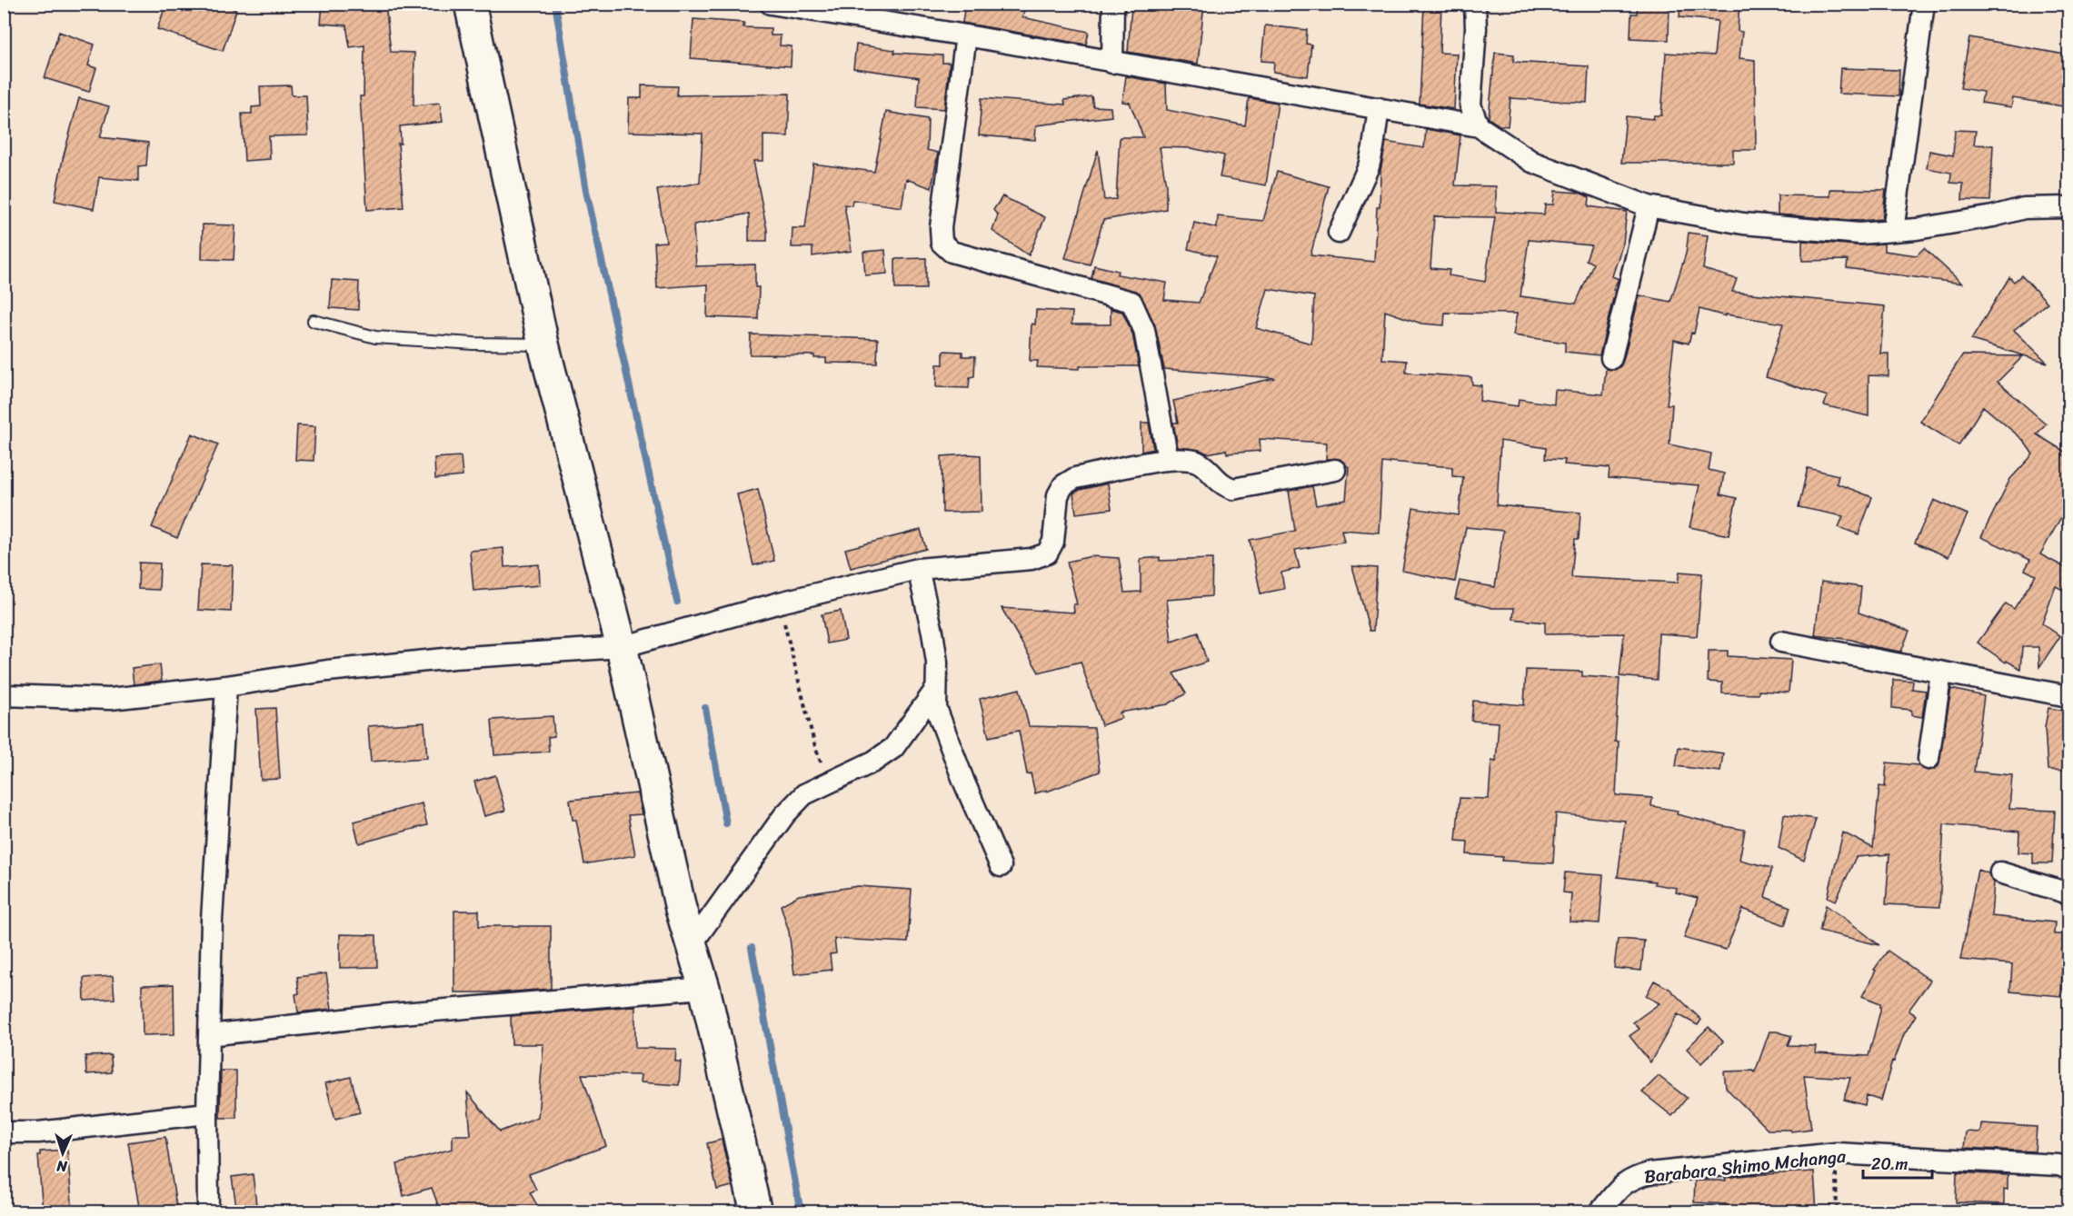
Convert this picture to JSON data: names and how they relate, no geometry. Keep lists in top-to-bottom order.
{
  "streets": {
    "street": ["Barabara Shimo Mchanga"]
  },
  "scale_bar": "20 m",
  "north": "bottom"
}
